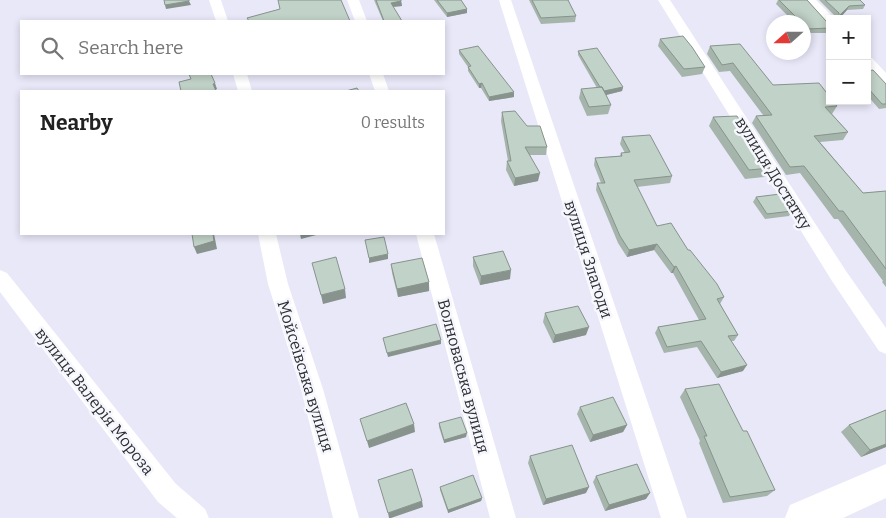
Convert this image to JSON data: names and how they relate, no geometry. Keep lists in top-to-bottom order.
{
  "streets": {
    "street": [
      "вулиця Достатку",
      "вулиця Злагоди",
      "Мойсеївська вулиця",
      "Волноваська вулиця",
      "вулиця Валерія Мороза"
    ]
  },
  "north": "left",
  "page": {
    "map_buttons": ["+", "−"],
    "search": "Search here",
    "heading": ["Nearby", "0 results"]
  }
}
